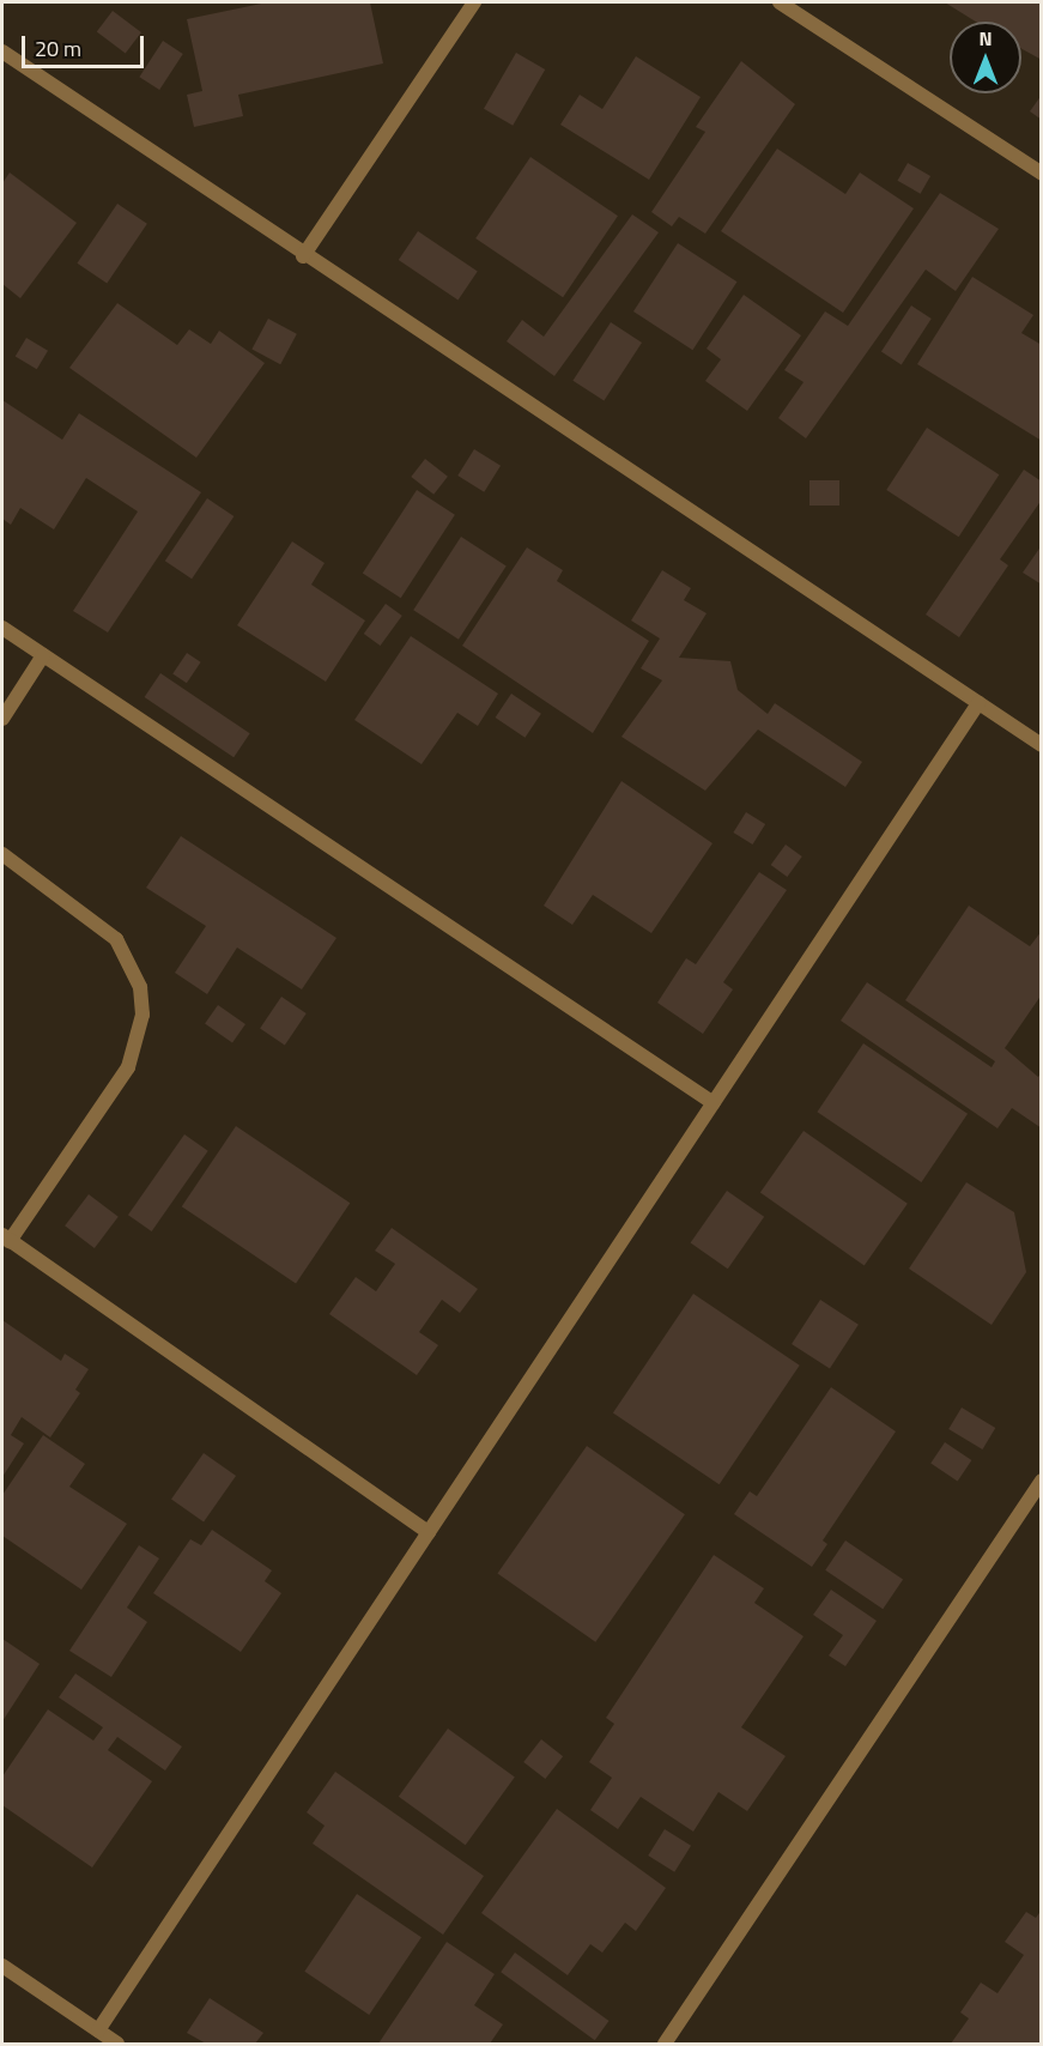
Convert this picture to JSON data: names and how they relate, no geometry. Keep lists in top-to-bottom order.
{
  "scale_bar": "20 m",
  "north": "top"
}
